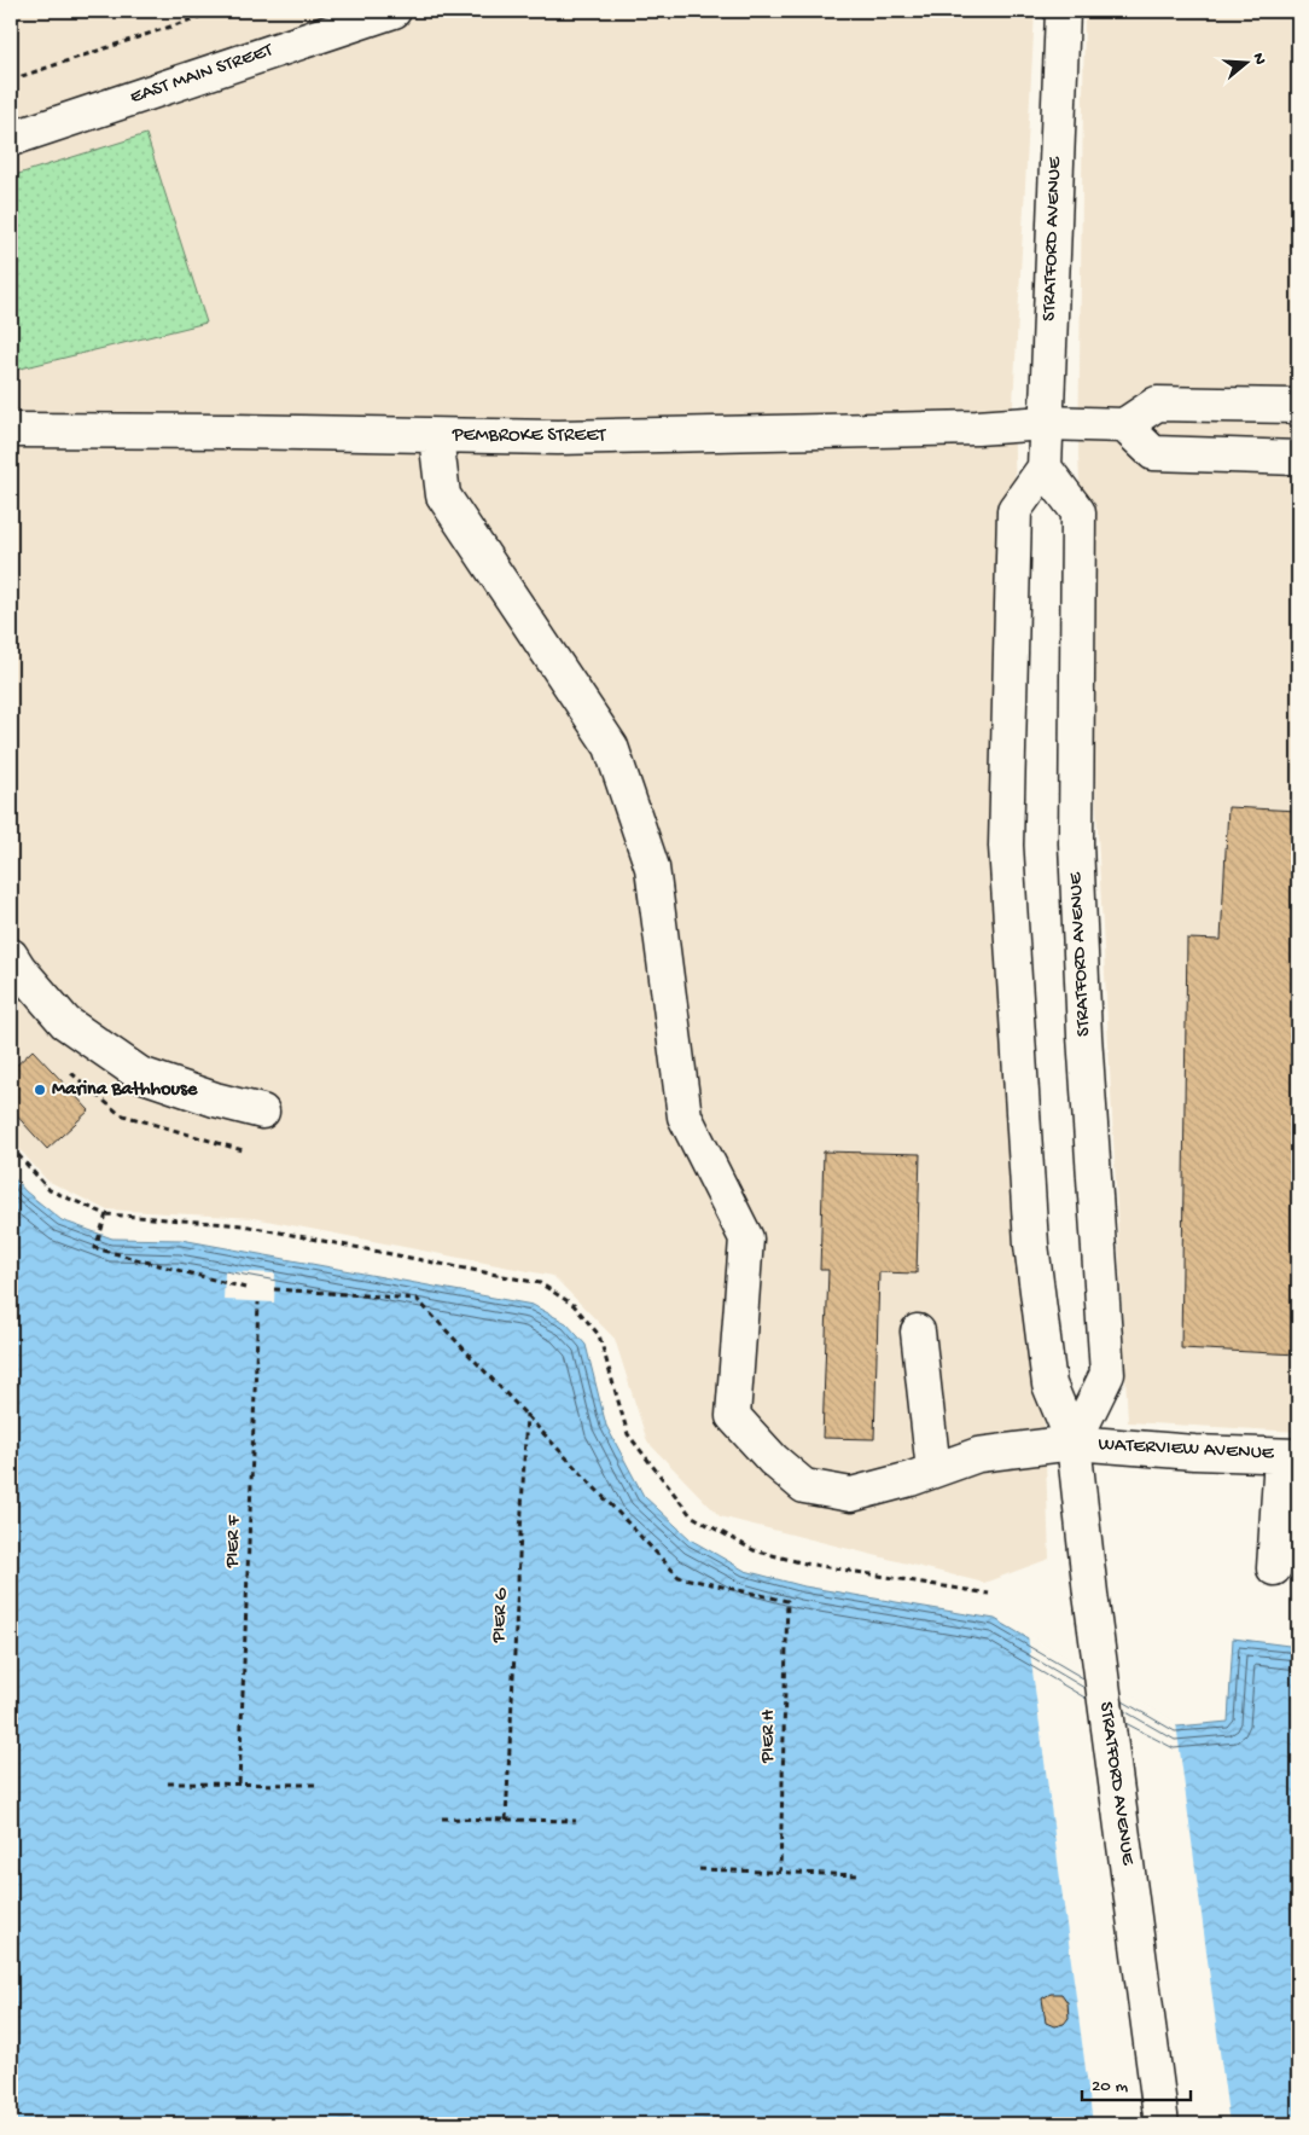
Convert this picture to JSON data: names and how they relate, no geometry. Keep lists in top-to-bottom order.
{
  "streets": {
    "main road": [
      "EAST MAIN STREET",
      "STRATFORD AVENUE",
      "PEMBROKE STREET",
      "WATERVIEW AVENUE"
    ],
    "path": ["PIER F", "PIER G", "PIER H"]
  },
  "crossings": [
    ["STRATFORD AVENUE", "PEMBROKE STREET"],
    ["STRATFORD AVENUE", "WATERVIEW AVENUE"],
    ["PEMBROKE STREET", "WATERVIEW AVENUE"],
    ["PIER G", "PIER H"]
  ],
  "places": ["Marina Bathhouse"],
  "scale_bar": "20 m",
  "north": "right"
}
